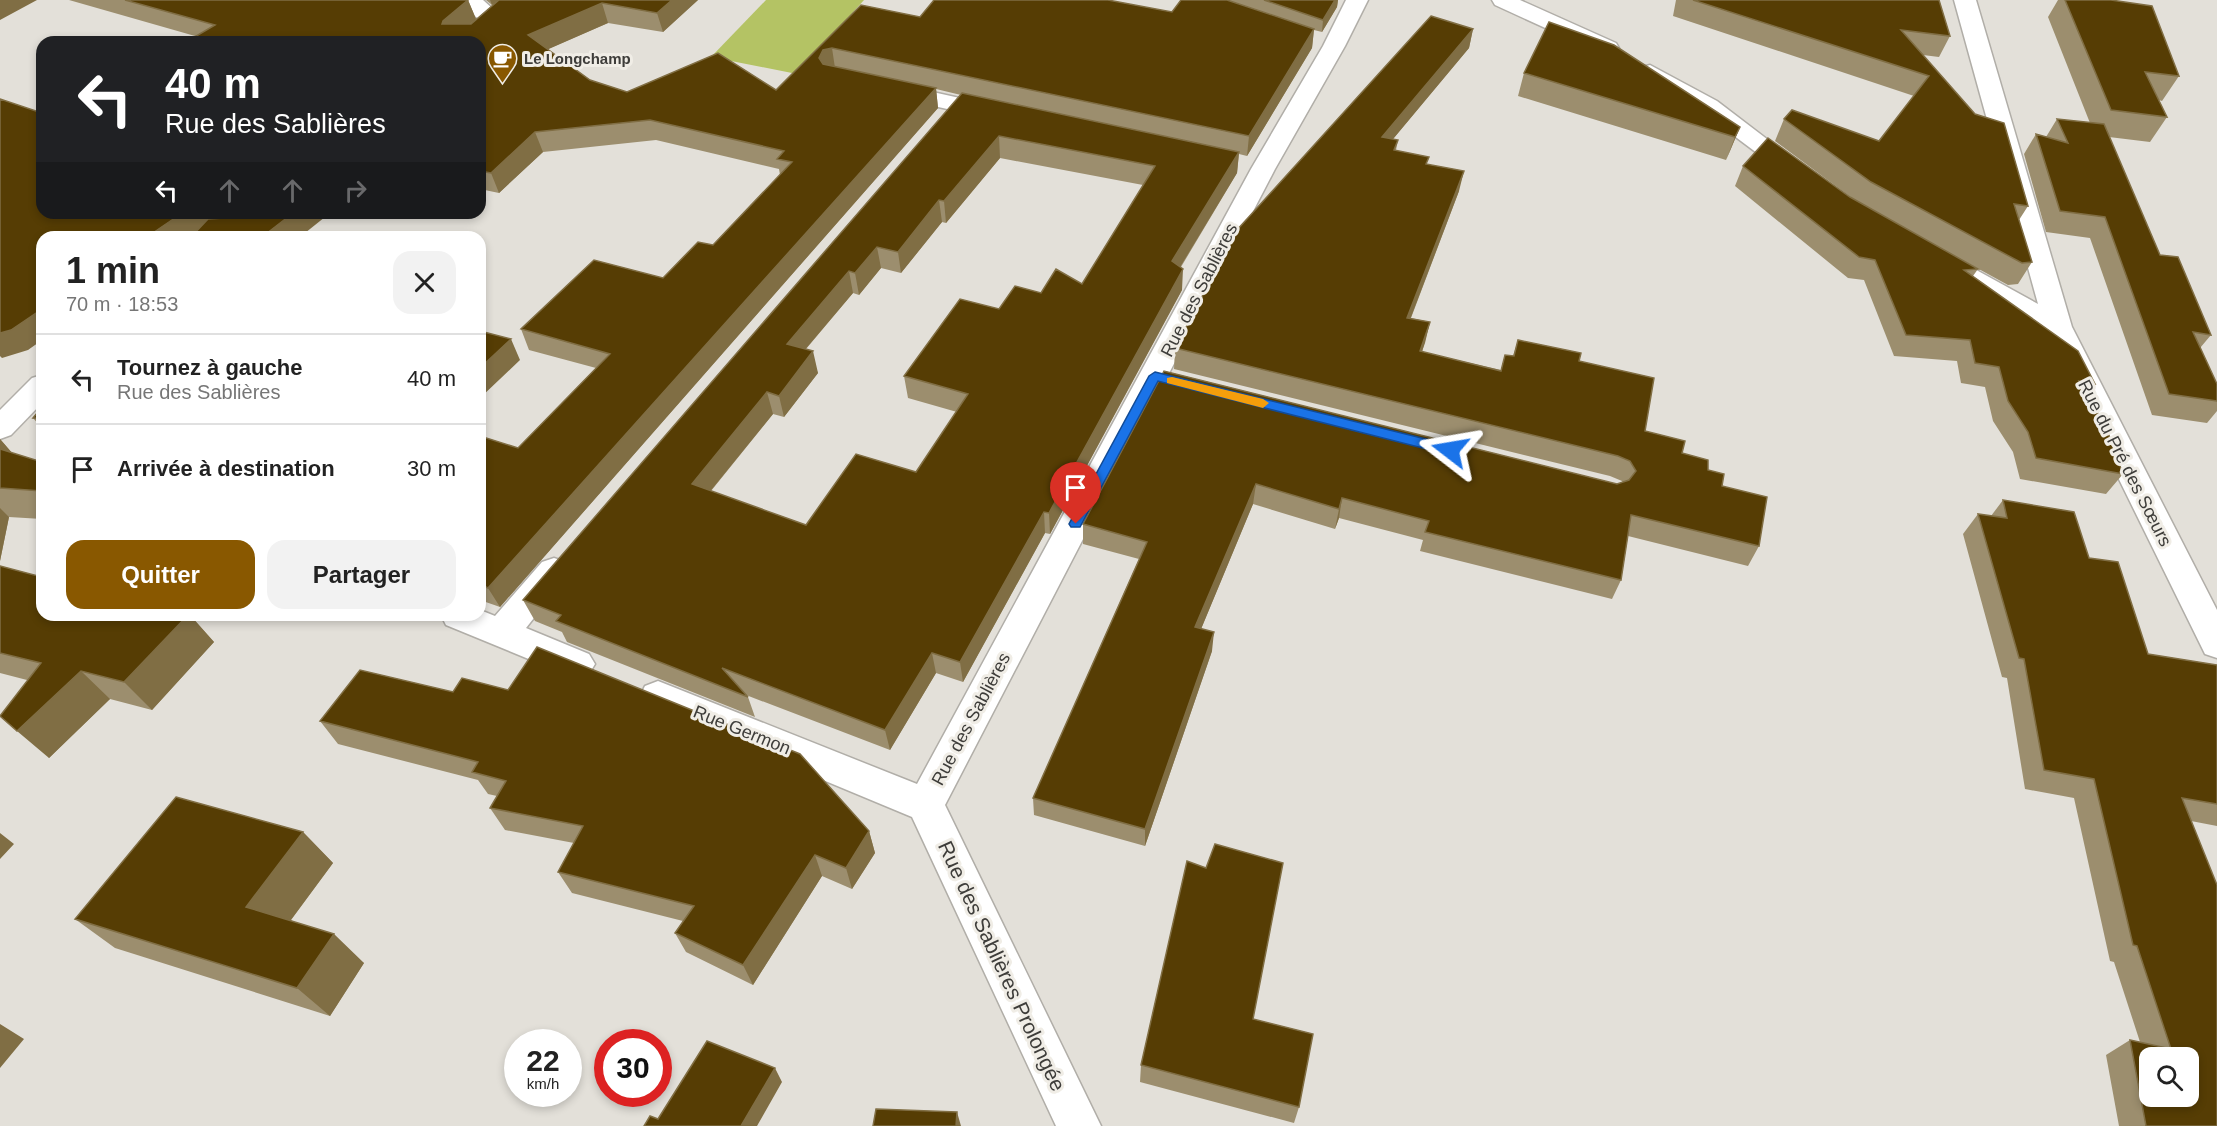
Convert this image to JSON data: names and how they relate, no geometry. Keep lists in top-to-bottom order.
{
  "streets": {
    "street": [
      "Rue des Sablières",
      "Rue du Pré des Sœurs",
      "Rue Germon",
      "Rue des Sablières Prolongée"
    ]
  },
  "crossings": [
    ["Rue des Sablières", "Rue Germon"],
    ["Rue des Sablières", "Rue des Sablières Prolongée"],
    ["Rue Germon", "Rue des Sablières Prolongée"]
  ],
  "places": {
    "cafe": ["Le Longchamp"]
  },
  "page": {
    "turn": ["40 m", "Rue des Sablières"],
    "heading": ["1 min", "70 m · 18:53"],
    "list": [
      {
        "name": "Tournez à gauche",
        "note": "Rue des Sablières",
        "value": "40 m"
      },
      {
        "name": "Arrivée à destination",
        "value": "30 m"
      }
    ],
    "buttons": ["Quitter", "Partager"],
    "speed": "22 km/h",
    "limit": "30"
  }
}
